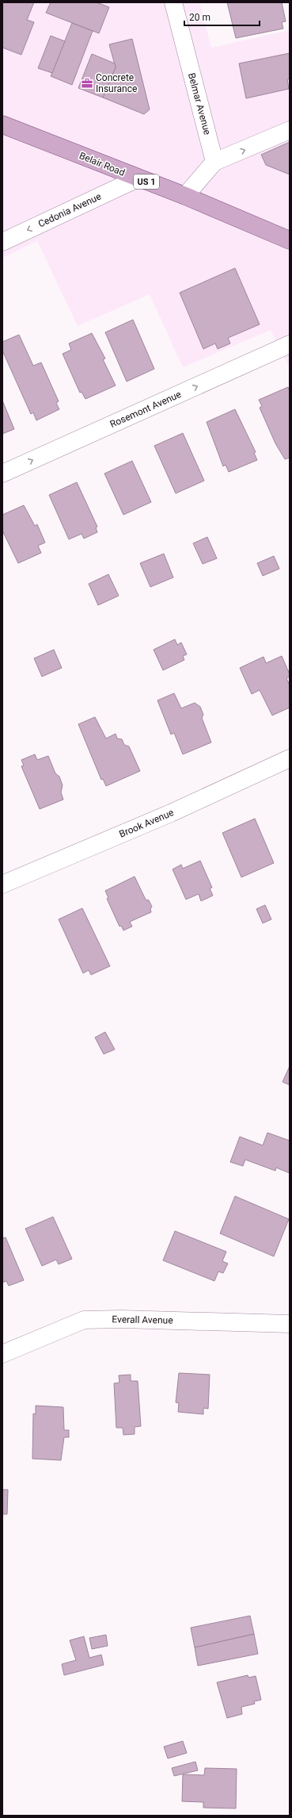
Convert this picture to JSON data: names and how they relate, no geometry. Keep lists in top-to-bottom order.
{
  "streets": {
    "main road": ["Belair Road", "US 1"],
    "street": [
      "Belmar Avenue",
      "Cedonia Avenue",
      "Rosemont Avenue",
      "Brook Avenue",
      "Everall Avenue"
    ]
  },
  "crossings": [
    ["Belair Road", "Cedonia Avenue"]
  ],
  "one_way": ["Cedonia Avenue", "Rosemont Avenue"],
  "places": {
    "office": ["Concrete Insurance"]
  },
  "scale_bar": "20 m"
}
